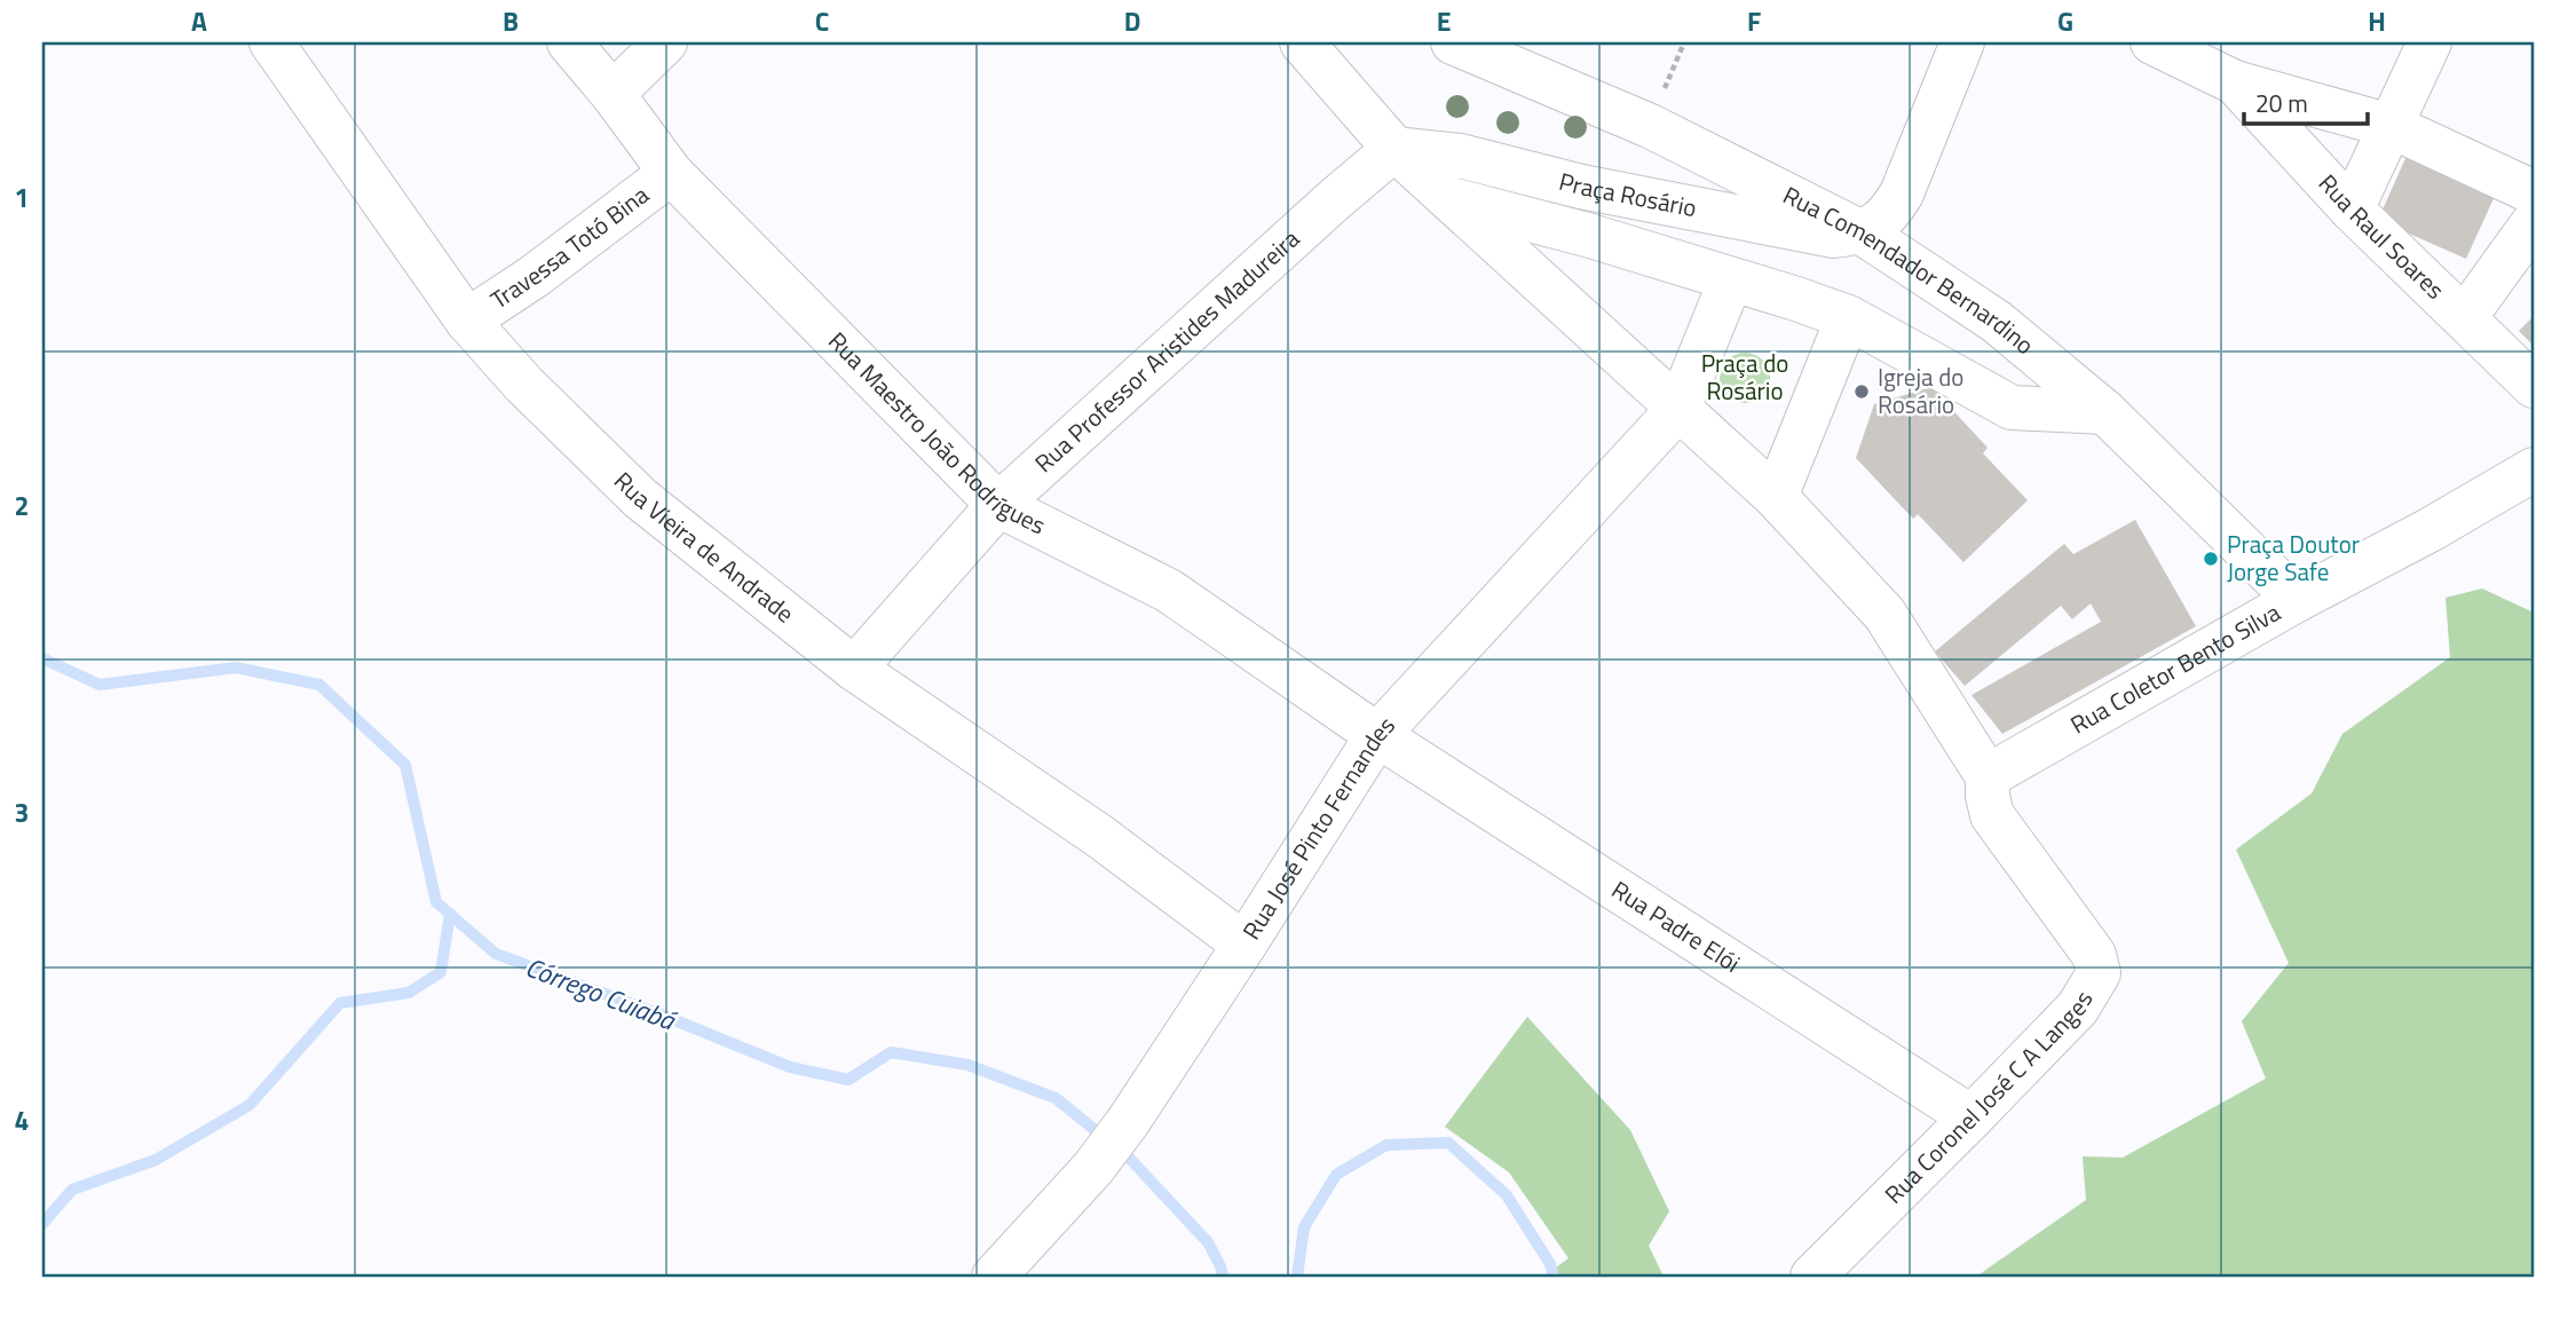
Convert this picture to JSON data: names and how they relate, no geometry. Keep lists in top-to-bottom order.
{
  "streets": {
    "street": [
      "Praça Rosário",
      "Rua Raul Soares",
      "Travessa Totó Bina",
      "Rua Comendador Bernardino",
      "Rua Professor Aristides Madureira",
      "Rua Maestro João Rodrígues",
      "Rua Vieira de Andrade",
      "Rua Coletor Bento Silva",
      "Rua José Pinto Fernandes",
      "Rua Padre Elói",
      "Rua Coronel José C A Langes"
    ]
  },
  "crossings": [
    ["Praça Rosário", "Rua Comendador Bernardino"],
    ["Praça Rosário", "Rua Professor Aristides Madureira"],
    ["Travessa Totó Bina", "Rua Maestro João Rodrígues"],
    ["Travessa Totó Bina", "Rua Vieira de Andrade"],
    ["Rua Comendador Bernardino", "Rua Coletor Bento Silva"],
    ["Rua Professor Aristides Madureira", "Rua Maestro João Rodrígues"],
    ["Rua Professor Aristides Madureira", "Rua Vieira de Andrade"],
    ["Rua Maestro João Rodrígues", "Rua José Pinto Fernandes"],
    ["Rua Maestro João Rodrígues", "Rua Padre Elói"],
    ["Rua Vieira de Andrade", "Rua José Pinto Fernandes"],
    ["Rua Coletor Bento Silva", "Rua Coronel José C A Langes"],
    ["Rua José Pinto Fernandes", "Rua Padre Elói"],
    ["Rua Padre Elói", "Rua Coronel José C A Langes"]
  ],
  "water": ["Córrego Cuiabá"],
  "parks": ["Praça do Rosário"],
  "places": ["Igreja do Rosário", "Praça Doutor Jorge Safe"],
  "scale_bar": "20 m",
  "grid": {
    "columns": [
      "A",
      "B",
      "C",
      "D",
      "E",
      "F",
      "G",
      "H"
    ],
    "rows": [
      "1",
      "2",
      "3",
      "4"
    ]
  }
}
